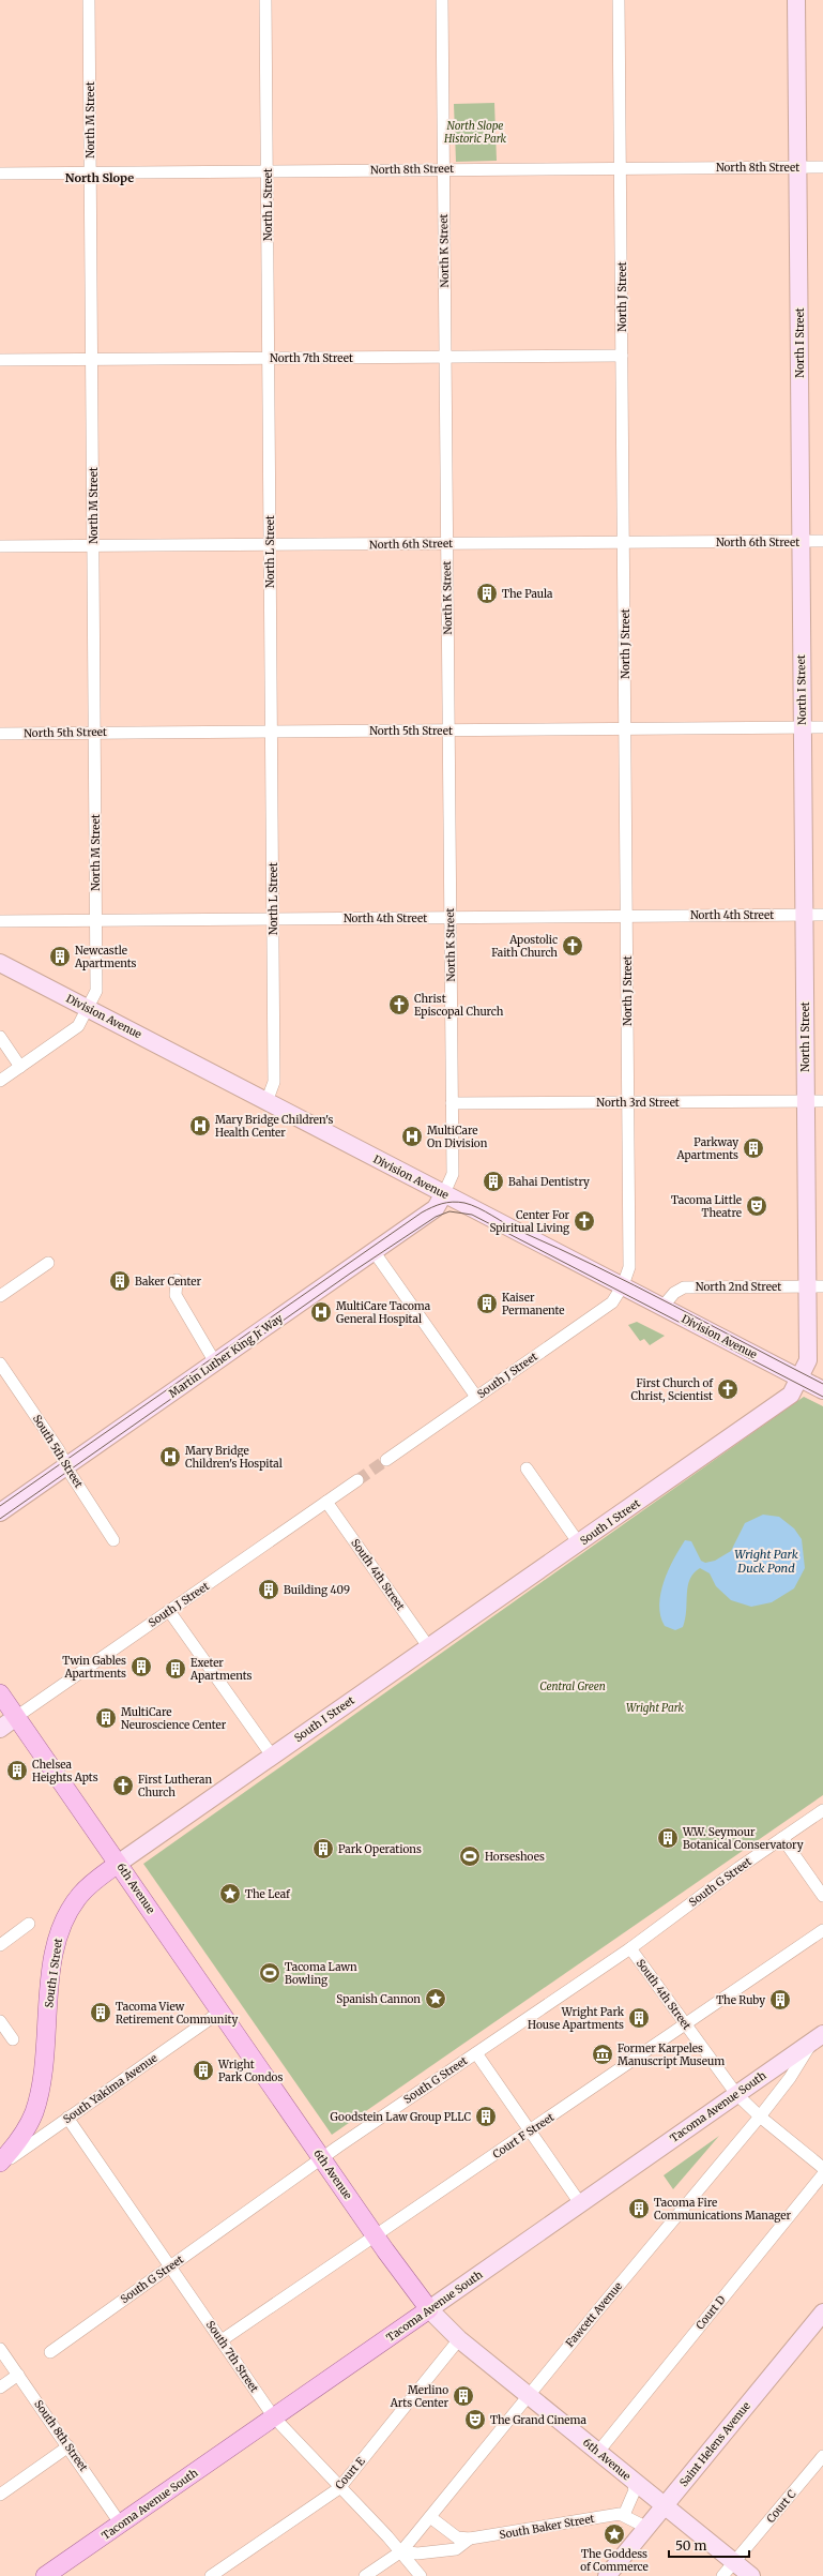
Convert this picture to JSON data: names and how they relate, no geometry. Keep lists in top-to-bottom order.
{
  "streets": {
    "main road": [
      "North I Street",
      "Division Avenue",
      "Martin Luther King Jr Way",
      "South J Street",
      "South I Street",
      "6th Avenue",
      "Tacoma Avenue South",
      "Saint Helens Avenue"
    ],
    "street": [
      "North M Street",
      "North 8th Street",
      "North L Street",
      "North K Street",
      "North J Street",
      "North 7th Street",
      "North 6th Street",
      "North 5th Street",
      "North 4th Street",
      "North 3rd Street",
      "North 2nd Street",
      "South 5th Street",
      "South 4th Street",
      "South G Street",
      "South Yakima Avenue",
      "Court F Street",
      "Court D",
      "Fawcett Avenue",
      "South 7th Street",
      "South 8th Street",
      "Court E",
      "Court C",
      "South Baker Street"
    ]
  },
  "crossings": [
    ["North M Street", "North 8th Street"],
    ["North M Street", "North 7th Street"],
    ["North M Street", "North 6th Street"],
    ["North M Street", "North 5th Street"],
    ["North M Street", "North 4th Street"],
    ["North M Street", "Division Avenue"],
    ["North 8th Street", "North L Street"],
    ["North 8th Street", "North K Street"],
    ["North 8th Street", "North J Street"],
    ["North 8th Street", "North I Street"],
    ["North L Street", "North 7th Street"],
    ["North L Street", "North 6th Street"],
    ["North L Street", "North 5th Street"],
    ["North L Street", "North 4th Street"],
    ["North L Street", "Division Avenue"],
    ["North K Street", "North 7th Street"],
    ["North K Street", "North 6th Street"],
    ["North K Street", "North 5th Street"],
    ["North K Street", "North 4th Street"],
    ["North K Street", "Division Avenue"],
    ["North K Street", "North 3rd Street"],
    ["North K Street", "Martin Luther King Jr Way"],
    ["North J Street", "North 7th Street"],
    ["North J Street", "North 6th Street"],
    ["North J Street", "North 5th Street"],
    ["North J Street", "North 4th Street"],
    ["North J Street", "Division Avenue"],
    ["North J Street", "North 3rd Street"],
    ["North J Street", "South J Street"],
    ["North I Street", "North 6th Street"],
    ["North I Street", "North 5th Street"],
    ["North I Street", "North 4th Street"],
    ["North I Street", "Division Avenue"],
    ["North I Street", "North 3rd Street"],
    ["North I Street", "North 2nd Street"],
    ["North I Street", "South I Street"],
    ["Division Avenue", "North 2nd Street"],
    ["Division Avenue", "Martin Luther King Jr Way"],
    ["Division Avenue", "South J Street"],
    ["Division Avenue", "South I Street"],
    ["Martin Luther King Jr Way", "South 5th Street"],
    ["South J Street", "South 4th Street"],
    ["South J Street", "6th Avenue"],
    ["South I Street", "South 4th Street"],
    ["South I Street", "6th Avenue"],
    ["South I Street", "South Yakima Avenue"],
    ["South 4th Street", "South G Street"],
    ["South 4th Street", "Tacoma Avenue South"],
    ["South 4th Street", "Court F Street"],
    ["South 4th Street", "Fawcett Avenue"],
    ["South G Street", "6th Avenue"],
    ["South G Street", "South 7th Street"],
    ["6th Avenue", "South Yakima Avenue"],
    ["6th Avenue", "Tacoma Avenue South"],
    ["6th Avenue", "Court F Street"],
    ["6th Avenue", "Court D"],
    ["6th Avenue", "Fawcett Avenue"],
    ["6th Avenue", "Saint Helens Avenue"],
    ["6th Avenue", "Court E"],
    ["6th Avenue", "Court C"],
    ["South Yakima Avenue", "South 7th Street"],
    ["Tacoma Avenue South", "Fawcett Avenue"],
    ["Tacoma Avenue South", "South 7th Street"],
    ["Tacoma Avenue South", "South 8th Street"],
    ["Court F Street", "South 7th Street"],
    ["Fawcett Avenue", "South 7th Street"],
    ["Fawcett Avenue", "South Baker Street"],
    ["South 7th Street", "Court E"],
    ["South 7th Street", "South Baker Street"]
  ],
  "districts": ["North Slope"],
  "water": ["Wright Park Duck Pond"],
  "parks": ["North Slope Historic Park", "Central Green", "Wright Park"],
  "places": {
    "building": [
      "The Paula",
      "Newcastle Apartments",
      "Parkway Apartments",
      "Bahai Dentistry",
      "Baker Center",
      "Kaiser Permanente",
      "Building 409",
      "Twin Gables Apartments",
      "Exeter Apartments",
      "MultiCare Neuroscience Center",
      "Chelsea Heights Apts",
      "W.W. Seymour Botanical Conservatory",
      "Park Operations",
      "The Ruby",
      "Tacoma View Retirement Community",
      "Wright Park House Apartments",
      "Wright Park Condos",
      "Goodstein Law Group PLLC",
      "Tacoma Fire Communications Manager",
      "Merlino Arts Center"
    ],
    "church": [
      "Apostolic Faith Church",
      "Christ Episcopal Church",
      "Center For Spiritual Living",
      "First Church of Christ, Scientist",
      "First Lutheran Church"
    ],
    "hospital": [
      "Mary Bridge Children's Health Center",
      "MultiCare On Division",
      "MultiCare Tacoma General Hospital",
      "Mary Bridge Children's Hospital"
    ],
    "theatre": ["Tacoma Little Theatre", "The Grand Cinema"],
    "sports": ["Horseshoes", "Tacoma Lawn Bowling"],
    "place": ["The Leaf", "Spanish Cannon", "The Goddess of Commerce"],
    "museum": ["Former Karpeles Manuscript Museum"]
  },
  "scale_bar": "50 m"
}
